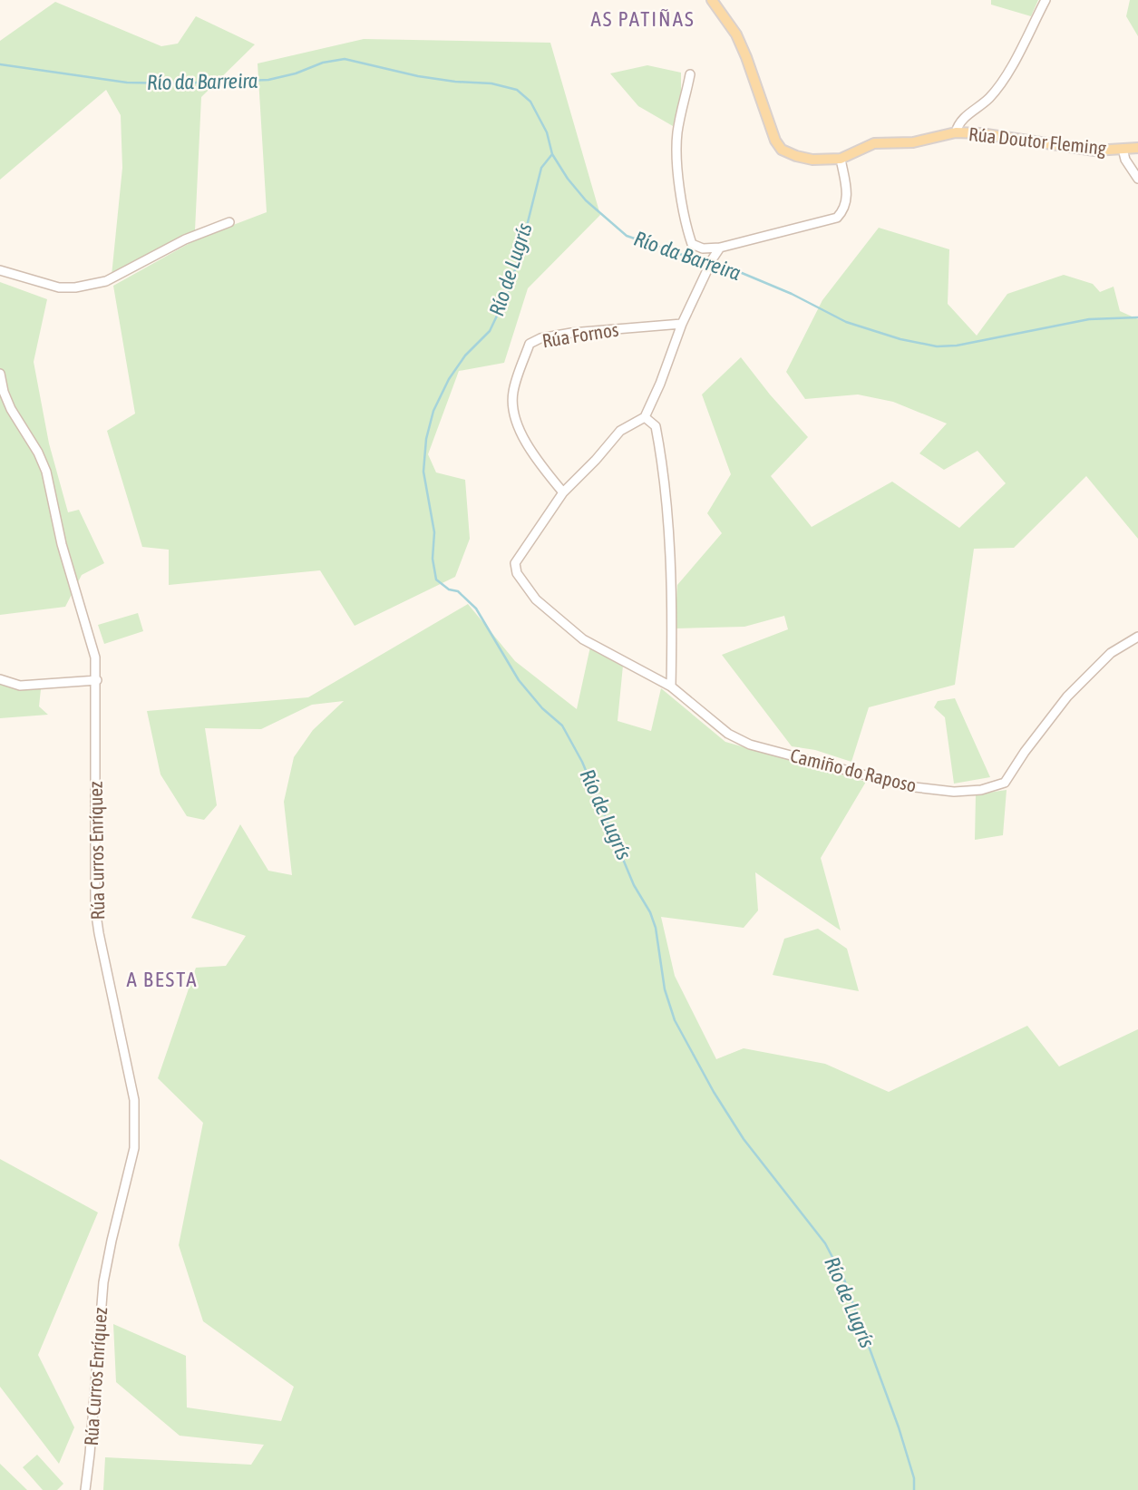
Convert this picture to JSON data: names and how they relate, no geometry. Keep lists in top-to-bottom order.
{
  "streets": {
    "main road": ["Rúa Doutor Fleming"],
    "street": ["Rúa Fornos", "Camiño do Raposo", "Rúa Curros Enríquez"]
  },
  "districts": ["AS PATIÑAS", "A BESTA"],
  "water": ["Río da Barreira", "Río de Lugrís"]
}
